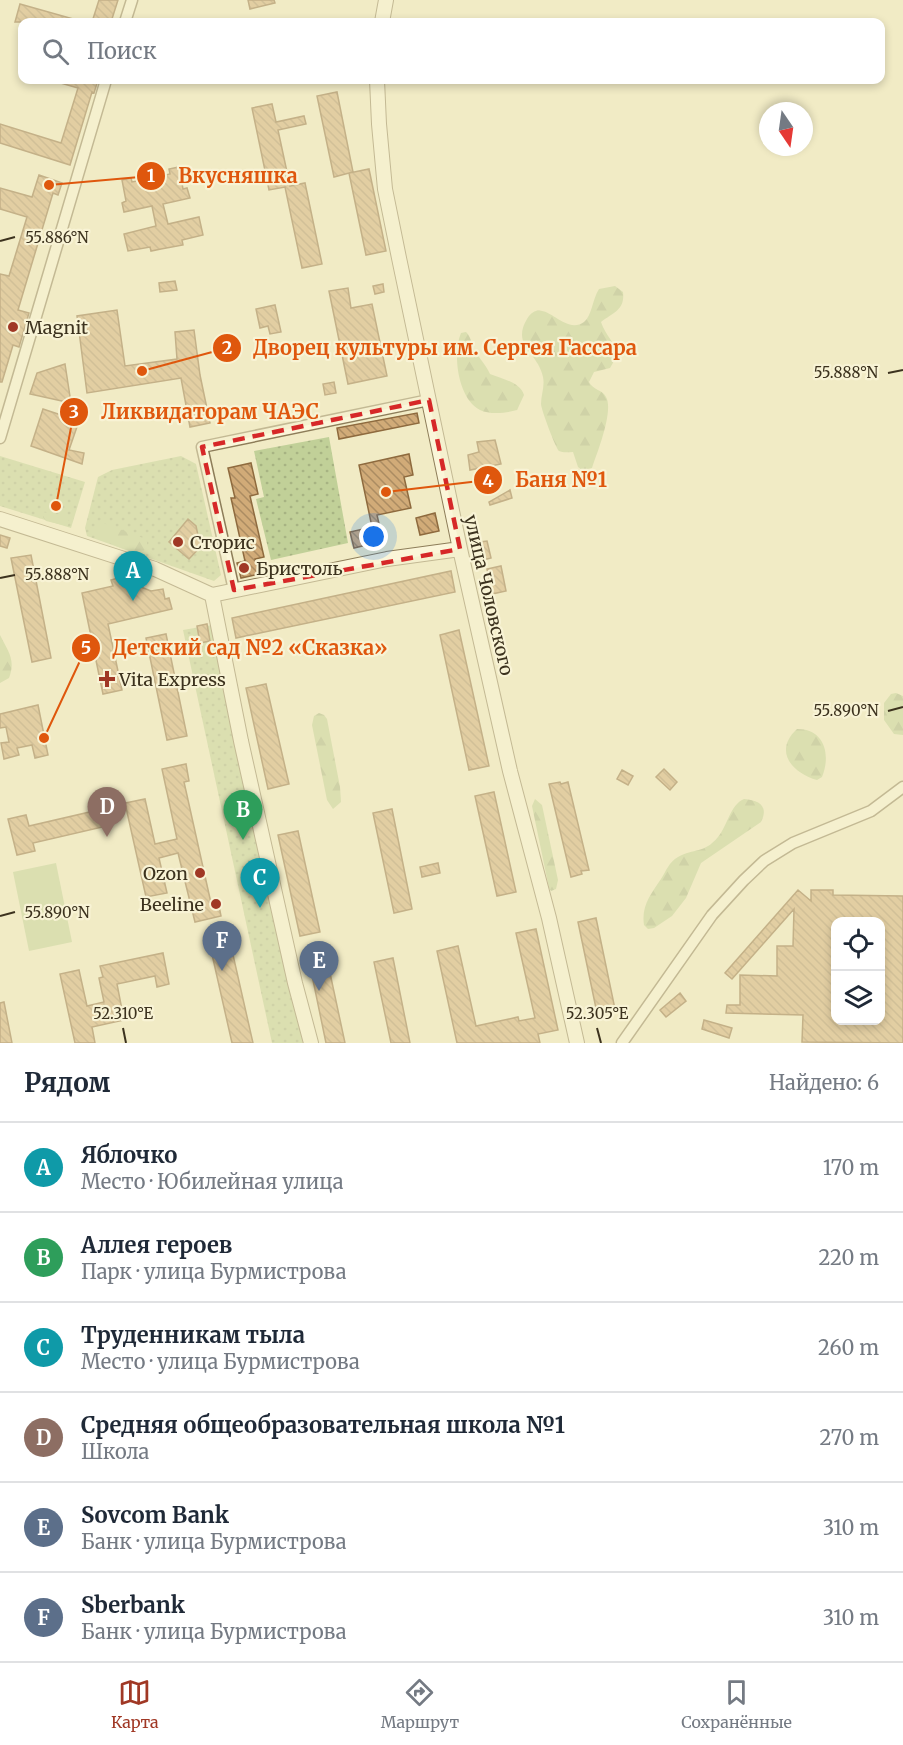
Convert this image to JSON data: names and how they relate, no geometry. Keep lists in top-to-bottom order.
{
  "streets": {
    "street": ["улица Чоловского"]
  },
  "places": {
    "other": [
      "Вкусняшка",
      "Magnit",
      "Дворец культуры им. Сергея Гассара",
      "Баня №1",
      "Ликвидаторам ЧАЭС",
      "Сторис",
      "Бристоль",
      "Детский сад №2 «Сказка»",
      "Ozon",
      "Beeline"
    ],
    "health": ["Vita Express"]
  },
  "north": "bottom",
  "page": {
    "search": "Поиск",
    "pins": [
      "A",
      "D",
      "B",
      "C",
      "F",
      "E"
    ],
    "heading": ["Рядом", "Найдено: 6"],
    "list": [
      {
        "mark": "A",
        "name": "Яблочко",
        "note": "Место · Юбилейная улица",
        "value": "170 m"
      },
      {
        "mark": "B",
        "name": "Аллея героев",
        "note": "Парк · улица Бурмистрова",
        "value": "220 m"
      },
      {
        "mark": "C",
        "name": "Труденникам тыла",
        "note": "Место · улица Бурмистрова",
        "value": "260 m"
      },
      {
        "mark": "D",
        "name": "Средняя общеобразовательная школа №1",
        "note": "Школа",
        "value": "270 m"
      },
      {
        "mark": "E",
        "name": "Sovcom Bank",
        "note": "Банк · улица Бурмистрова",
        "value": "310 m"
      },
      {
        "mark": "F",
        "name": "Sberbank",
        "note": "Банк · улица Бурмистрова",
        "value": "310 m"
      }
    ],
    "nav": ["Карта", "Маршрут", "Сохранённые"]
  },
  "coordinates": [
    "55.886°N",
    "55.888°N",
    "55.890°N",
    "52.310°E",
    "52.305°E"
  ]
}
